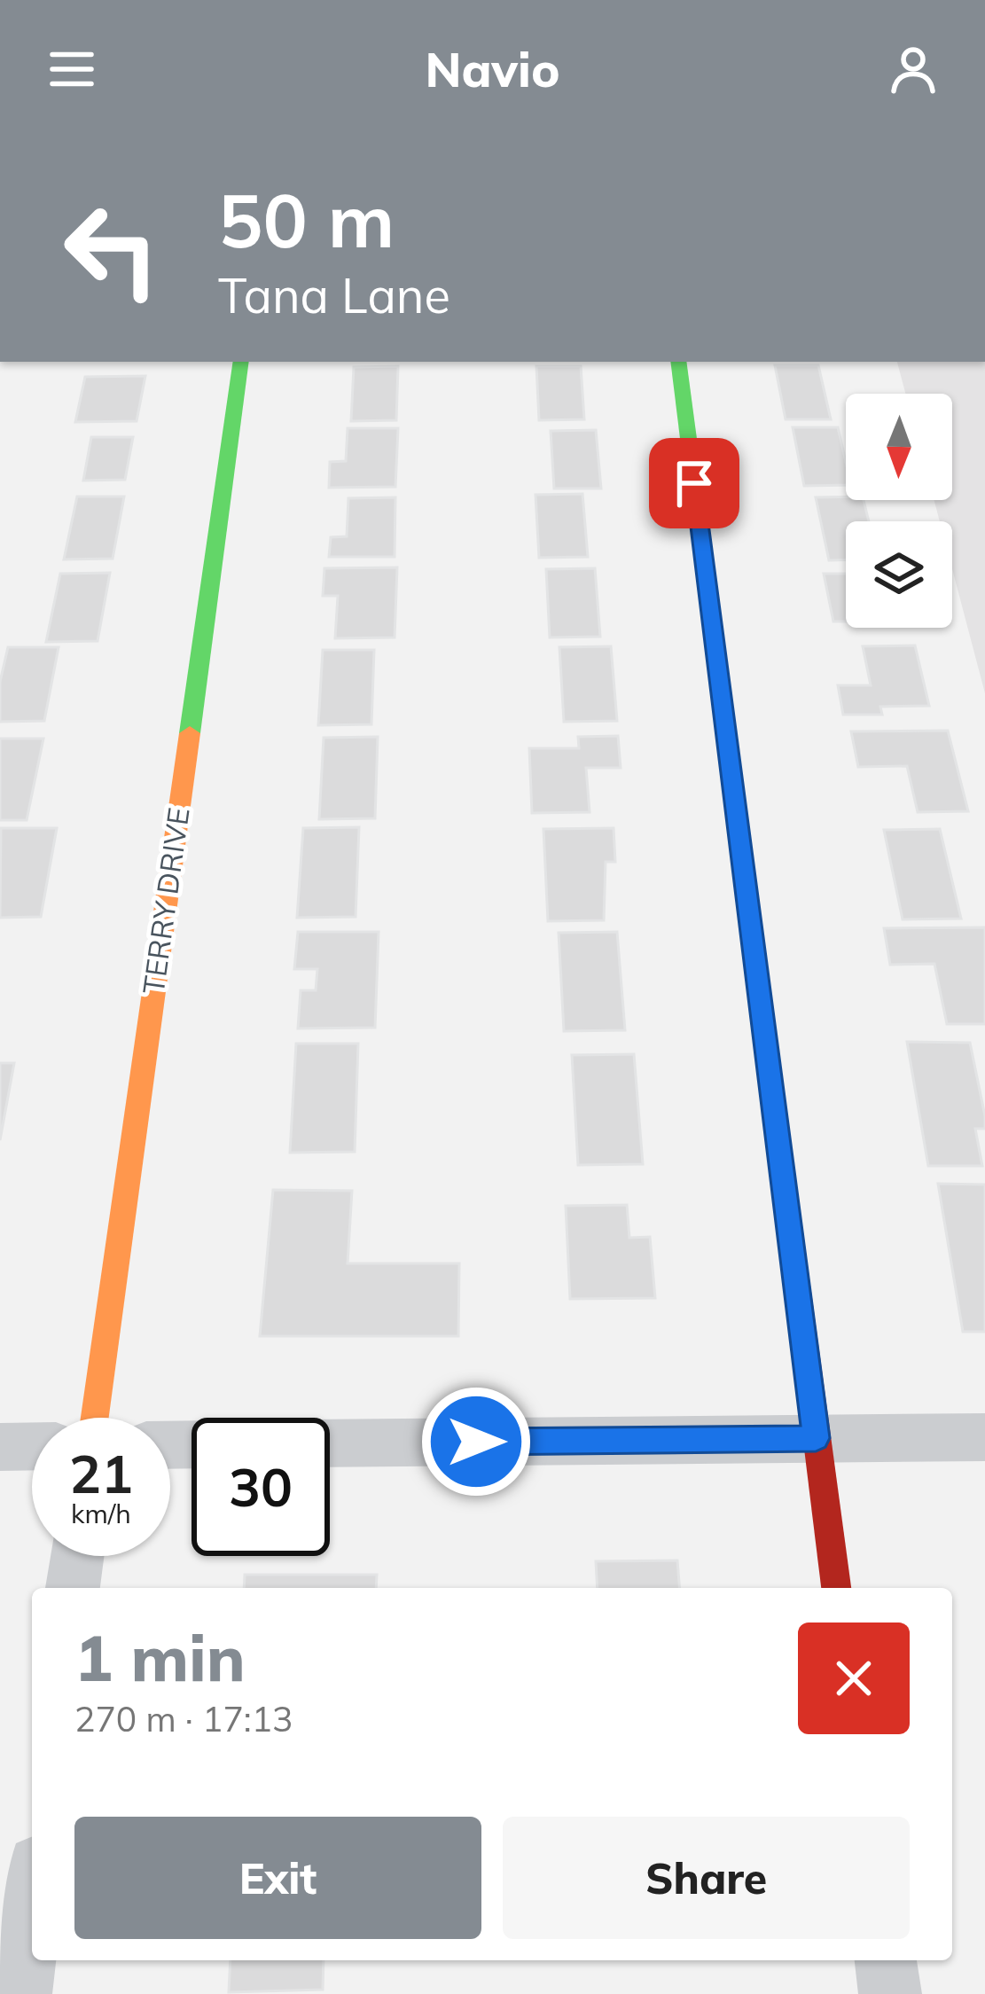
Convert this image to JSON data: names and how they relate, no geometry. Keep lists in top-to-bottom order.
{
  "streets": {
    "street": ["TERRY DRIVE"]
  },
  "north": "bottom",
  "page": {
    "header": "Navio",
    "turn": ["50 m", "Tana Lane"],
    "speed": "21 km/h",
    "limit": "30",
    "heading": ["1 min", "270 m · 17:13"],
    "buttons": ["Exit", "Share"]
  }
}
